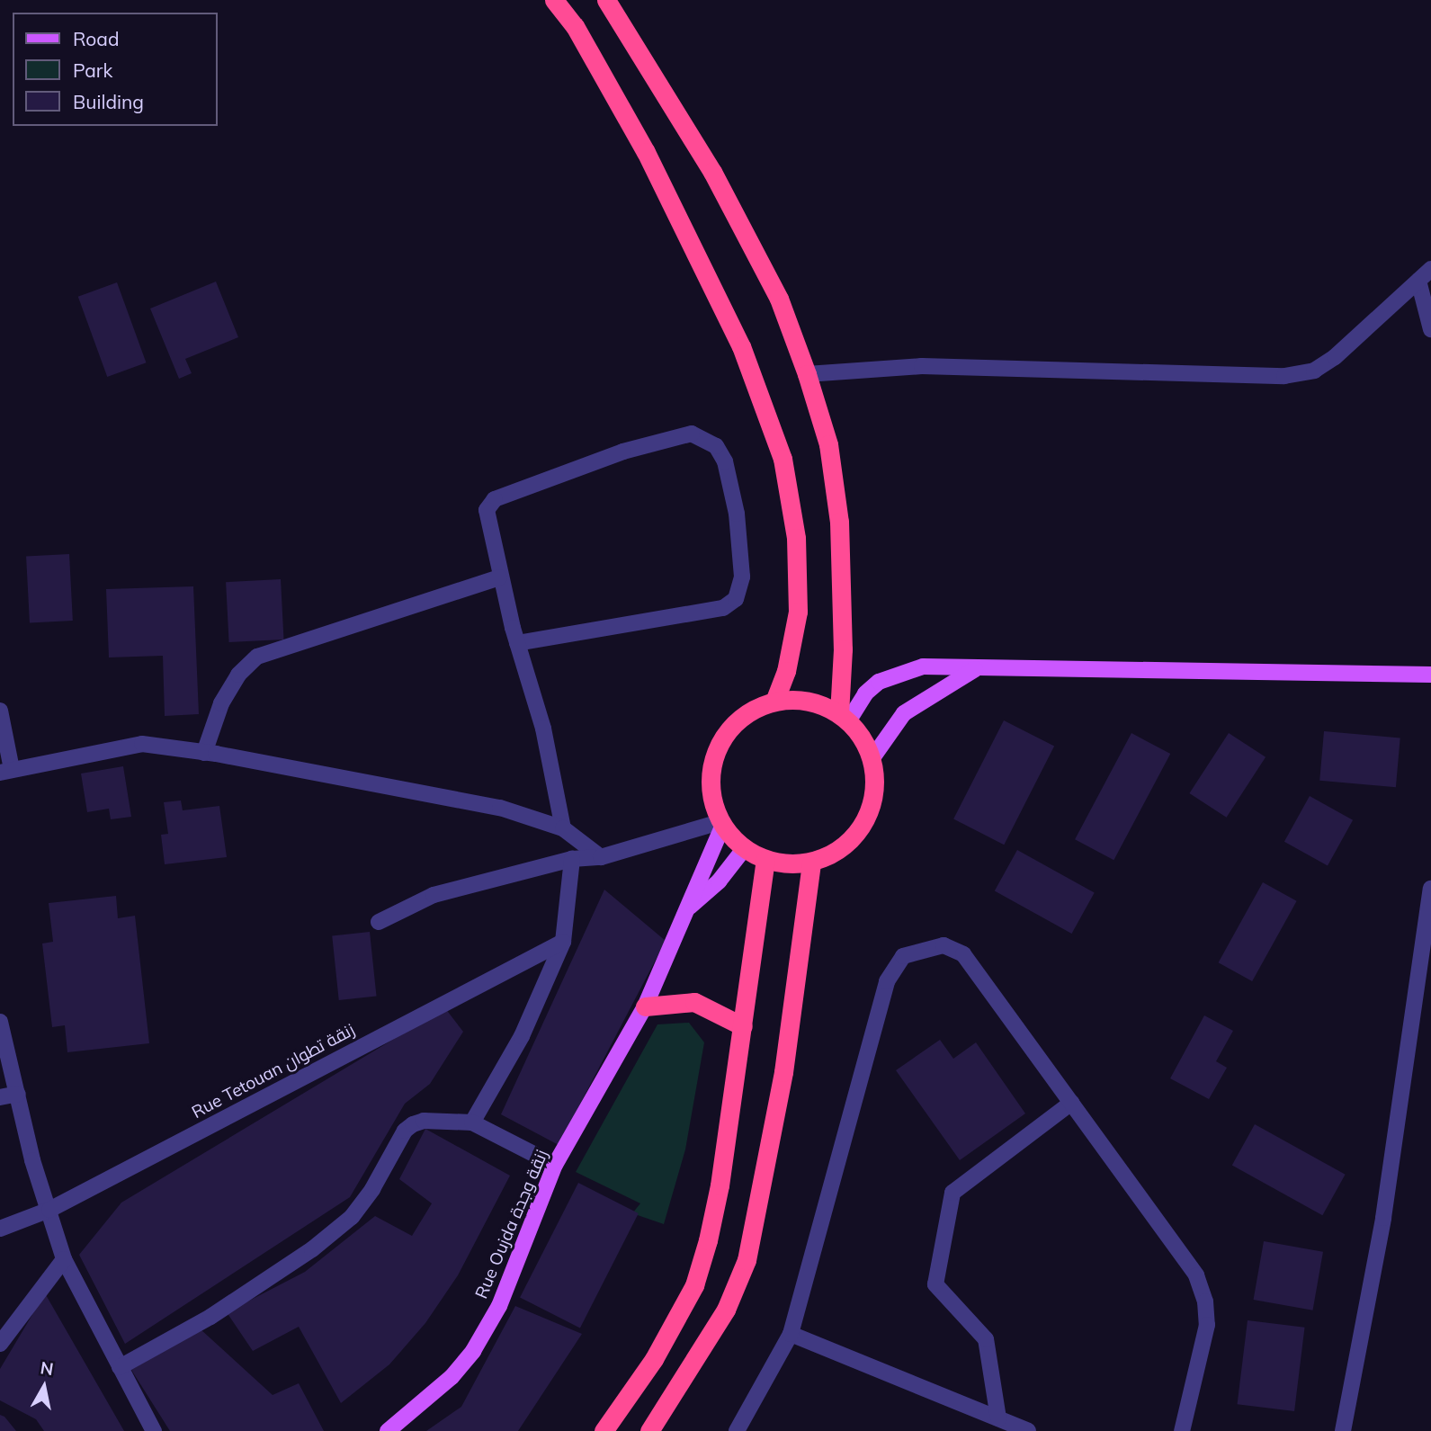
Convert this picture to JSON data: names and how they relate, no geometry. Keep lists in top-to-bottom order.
{
  "streets": {
    "main road": ["Rue Oujda زنقة وجدة"],
    "street": ["Rue Tetouan زنقة تطوان"]
  },
  "legend": ["Road", "Park", "Building"],
  "north": "top"
}
